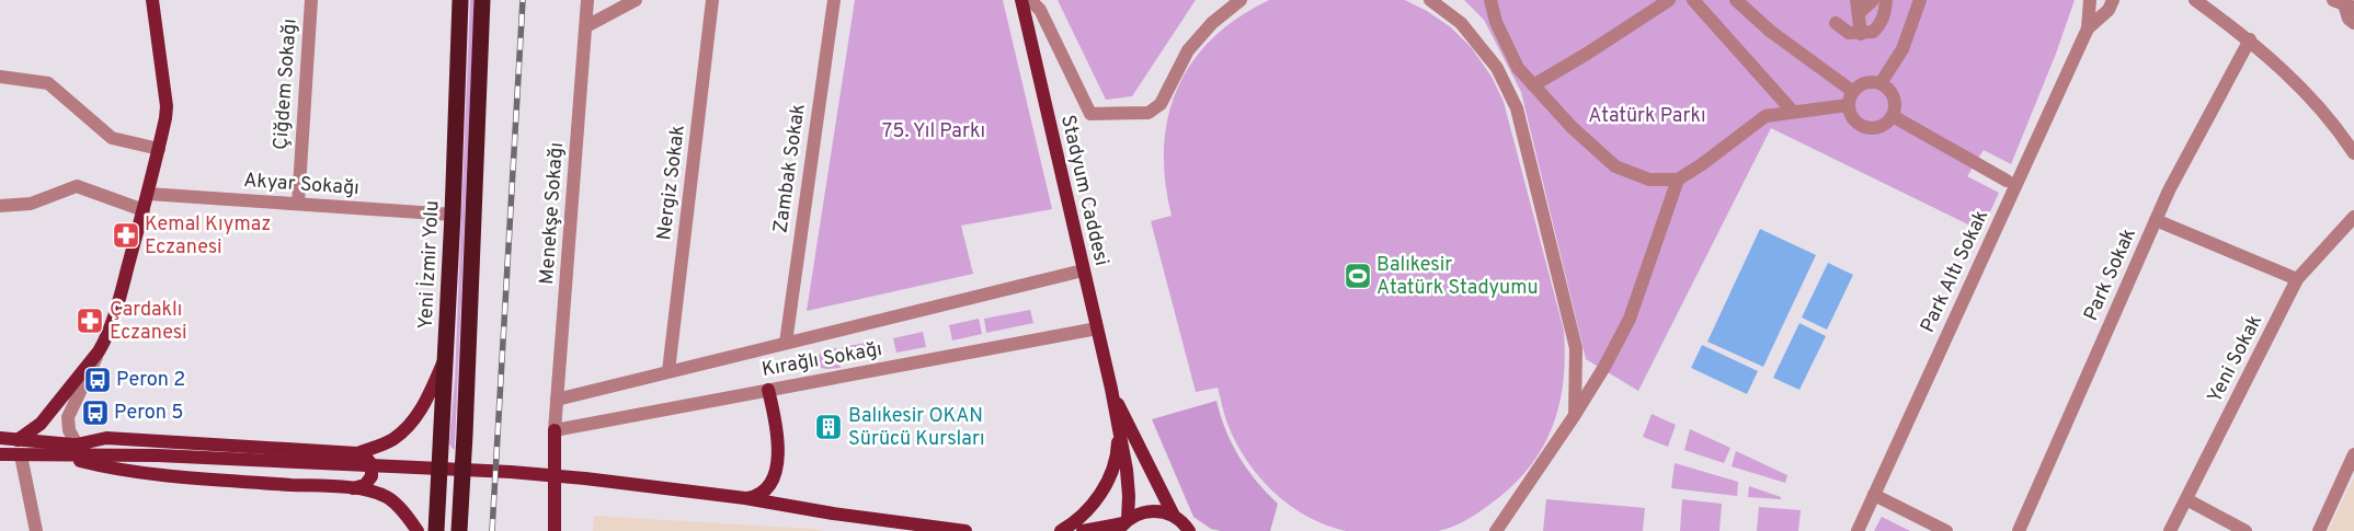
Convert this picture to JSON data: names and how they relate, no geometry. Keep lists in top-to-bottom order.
{
  "streets": {
    "highway": ["Yeni İzmir Yolu"],
    "main road": ["Stadyum Caddesi"],
    "street": [
      "Çiğdem Sokağı",
      "Zambak Sokak",
      "Nergiz Sokak",
      "Akyar Sokağı",
      "Menekşe Sokağı",
      "Park Altı Sokak",
      "Park Sokak",
      "Yeni Sokak",
      "Kırağlı Sokağı"
    ]
  },
  "crossings": [
    ["Çiğdem Sokağı", "Akyar Sokağı"],
    ["Zambak Sokak", "Kırağlı Sokağı"],
    ["Nergiz Sokak", "Kırağlı Sokağı"],
    ["Akyar Sokağı", "Yeni İzmir Yolu"],
    ["Stadyum Caddesi", "Kırağlı Sokağı"],
    ["Menekşe Sokağı", "Kırağlı Sokağı"]
  ],
  "parks": ["Atatürk Parkı", "75. Yıl Parkı"],
  "places": {
    "pharmacy": ["Kemal Kıymaz Eczanesi", "Çardaklı Eczanesi"],
    "sports": ["Balıkesir Atatürk Stadyumu"],
    "bus stop": ["Peron 2", "Peron 5"],
    "building": ["Balıkesir OKAN Sürücü Kursları"]
  }
}
